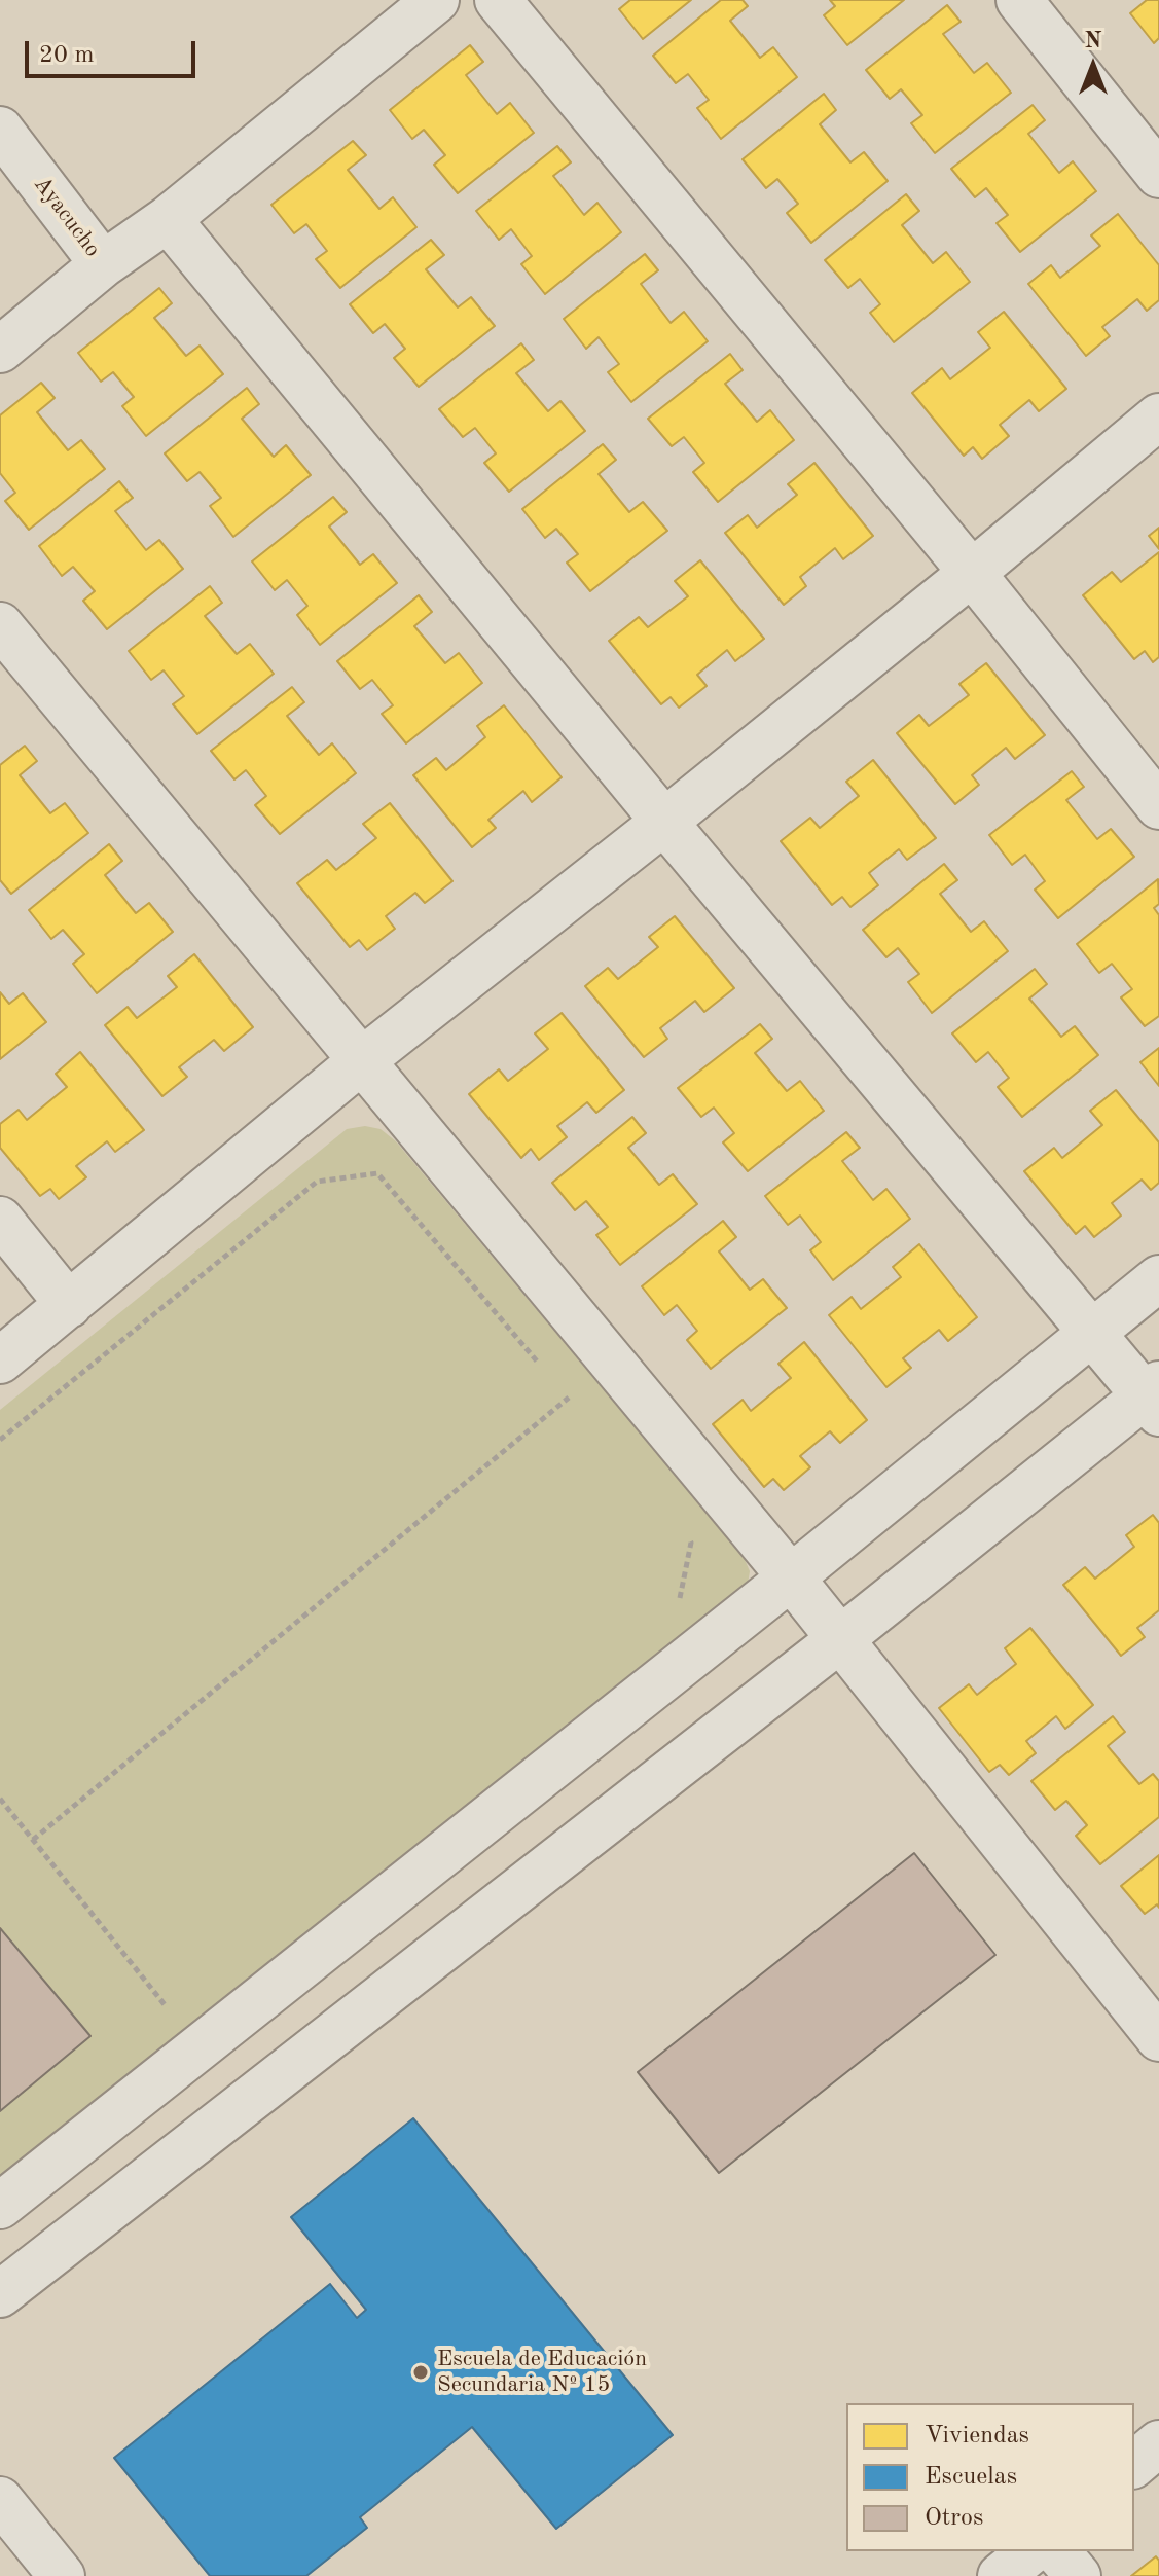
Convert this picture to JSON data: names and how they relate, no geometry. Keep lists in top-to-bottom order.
{
  "streets": {
    "street": ["Ayacucho"]
  },
  "places": ["Escuela de Educación Secundaria Nº 15"],
  "legend": ["Viviendas", "Escuelas", "Otros"],
  "scale_bar": "20 m",
  "north": "top"
}
